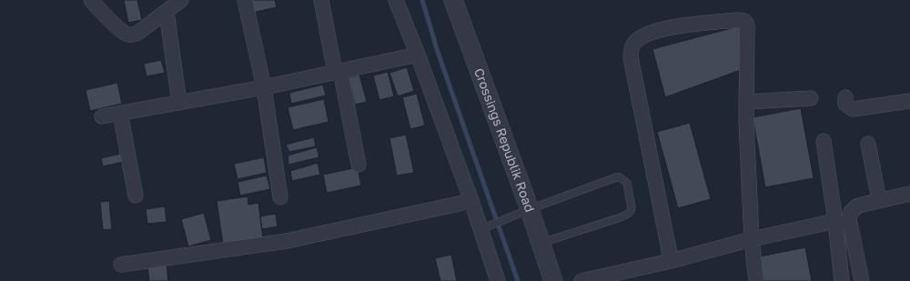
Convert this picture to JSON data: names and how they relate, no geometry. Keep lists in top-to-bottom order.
{
  "streets": {
    "street": ["Crossings Republik Road"]
  }
}
